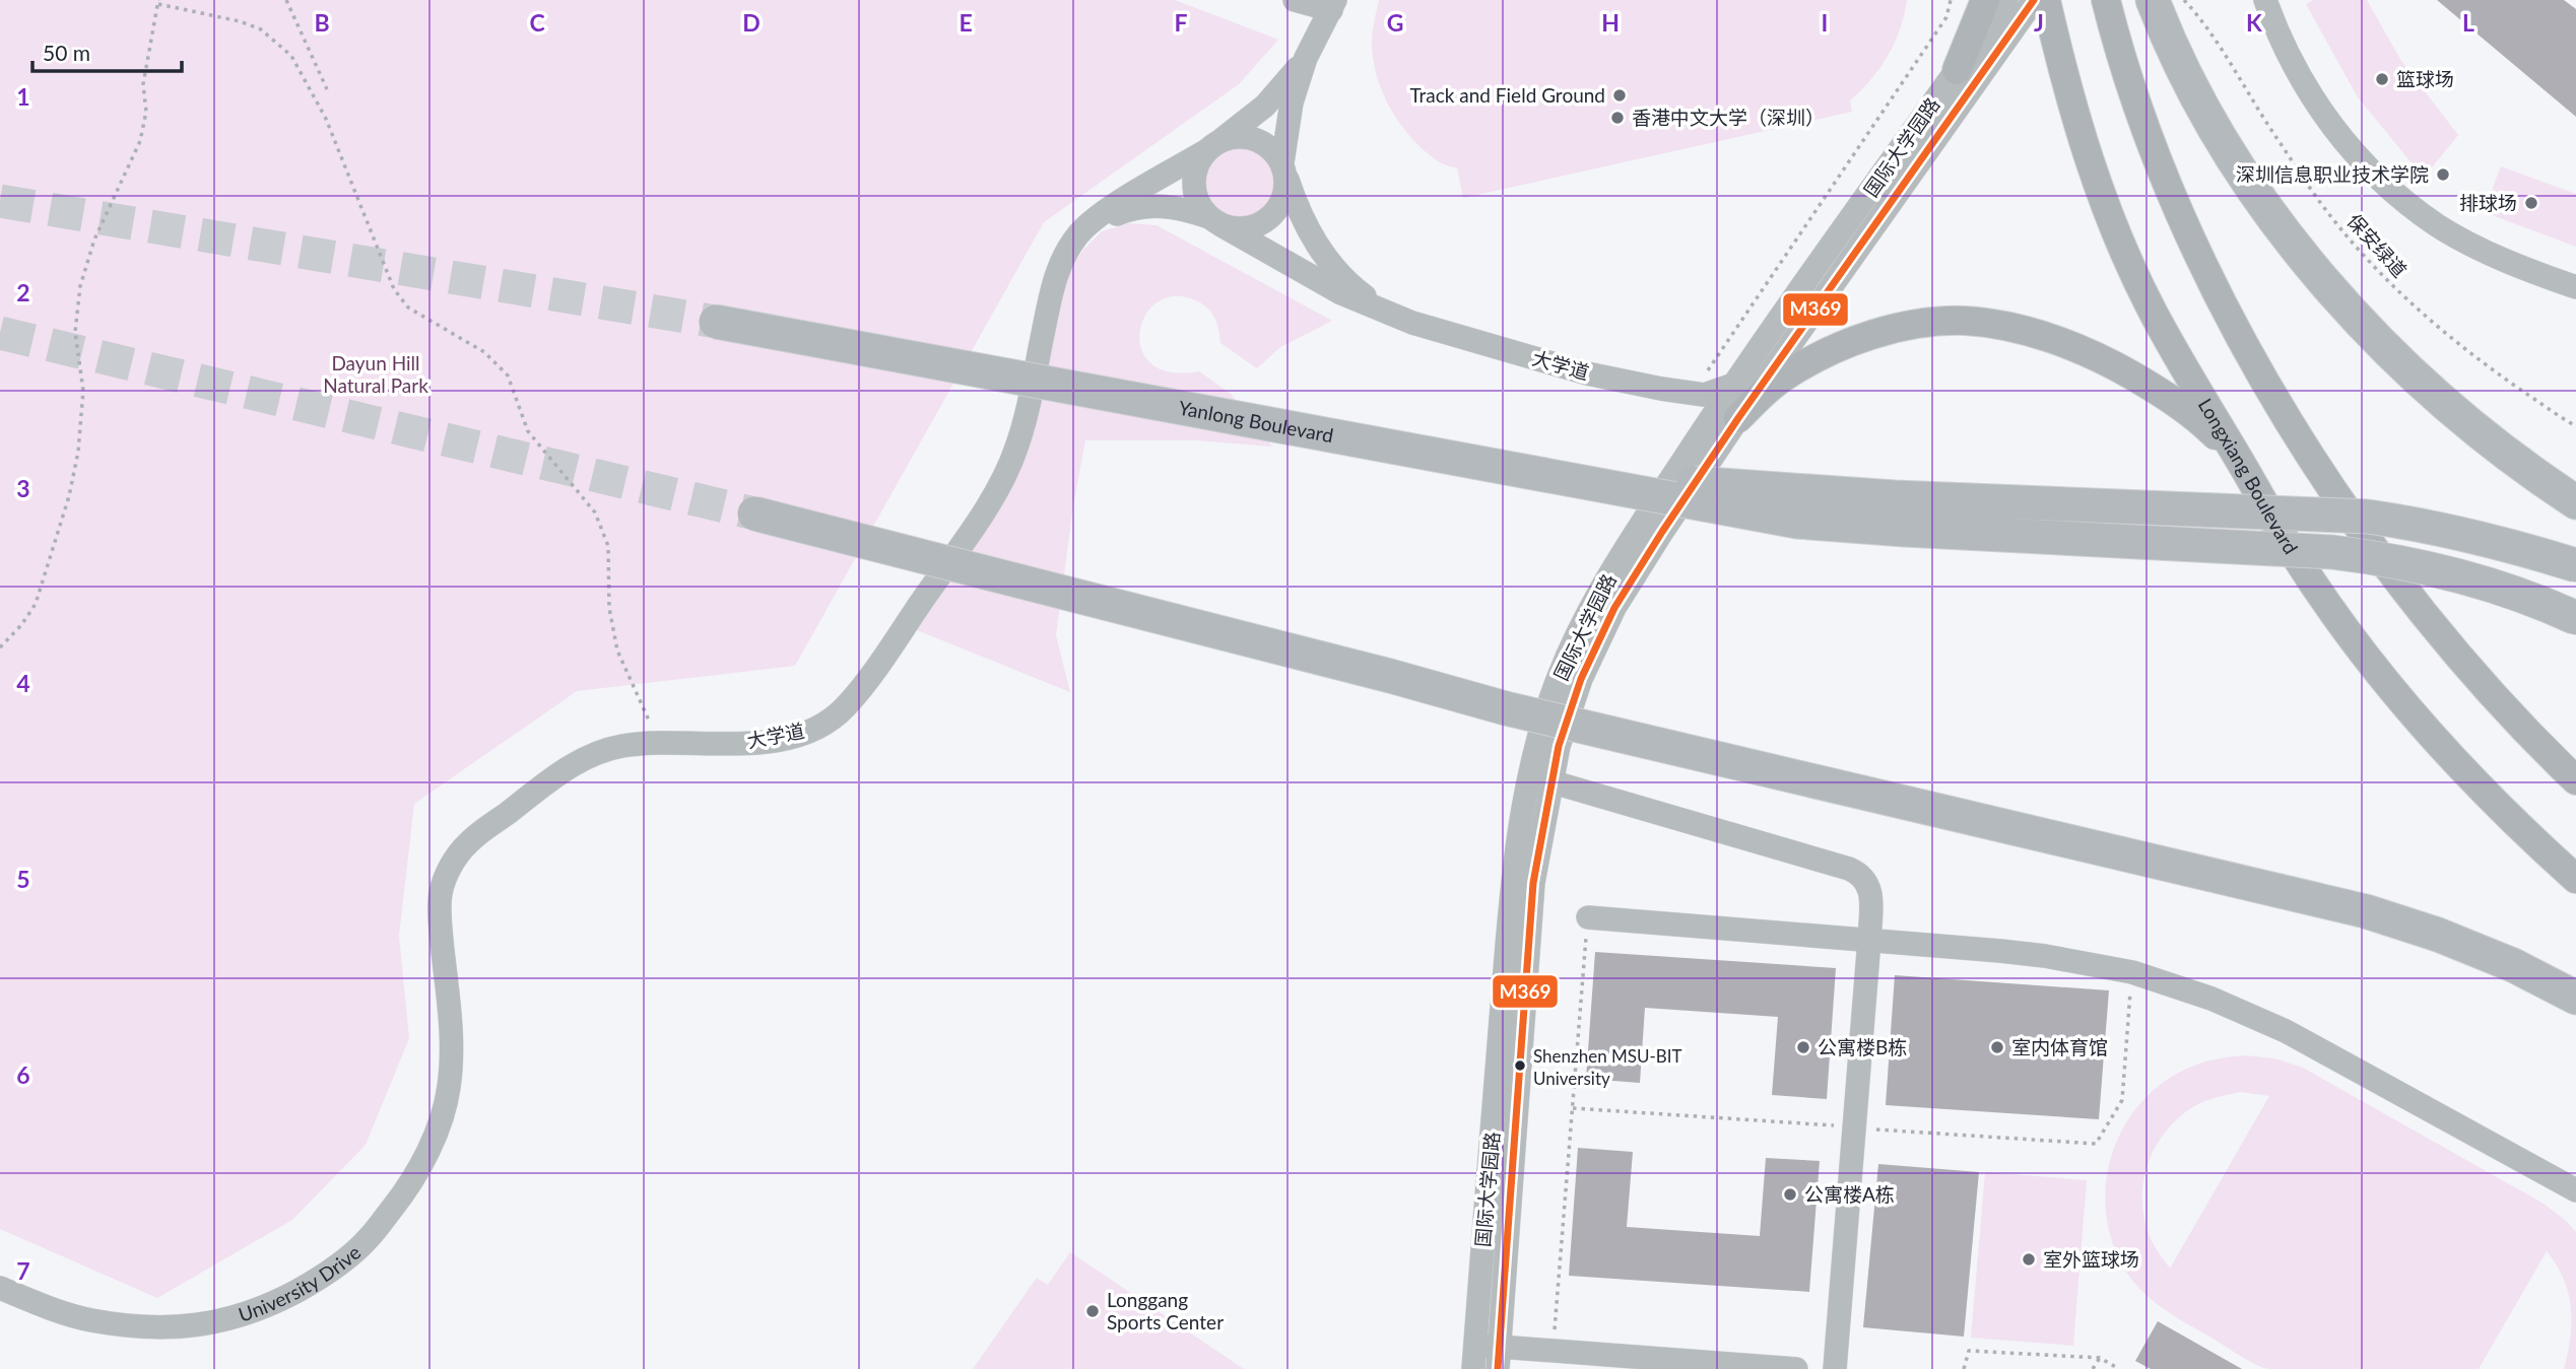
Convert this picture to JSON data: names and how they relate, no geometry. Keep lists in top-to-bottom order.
{
  "streets": {
    "highway": ["Yanlong Boulevard"],
    "main road": ["Longxiang Boulevard"],
    "street": ["国际大学园路", "大学道"],
    "path": ["保安绿道"]
  },
  "crossings": [
    ["国际大学园路", "大学道"]
  ],
  "parks": ["Dayun Hill Natural Park"],
  "places": [
    "篮球场",
    "Track and Field Ground",
    "香港中文大学（深圳）",
    "深圳信息职业技术学院",
    "排球场",
    "公寓楼B栋",
    "室内体育馆",
    "Shenzhen MSU-BIT University",
    "公寓楼A栋",
    "室外篮球场",
    "Longgang Sports Center"
  ],
  "lines": ["transit line M369"],
  "scale_bar": "50 m",
  "grid": {
    "columns": [
      "B",
      "C",
      "D",
      "E",
      "F",
      "G",
      "H",
      "I",
      "J",
      "K",
      "L"
    ],
    "rows": [
      "1",
      "2",
      "3",
      "4",
      "5",
      "6",
      "7"
    ]
  }
}
